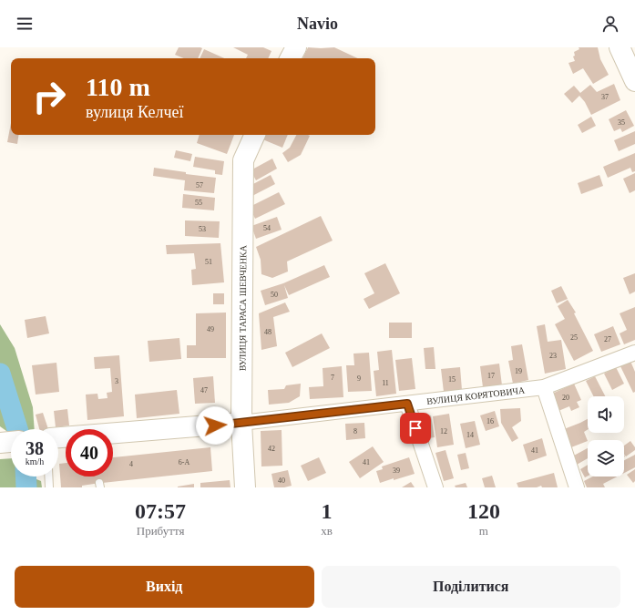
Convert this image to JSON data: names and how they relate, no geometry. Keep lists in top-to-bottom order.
{
  "streets": {
    "street": ["ВУЛИЦЯ ТАРАСА ШЕВЧЕНКА", "ВУЛИЦЯ КОРЯТОВИЧА"]
  },
  "crossings": [
    ["ВУЛИЦЯ ТАРАСА ШЕВЧЕНКА", "ВУЛИЦЯ КОРЯТОВИЧА"]
  ],
  "house_numbers": [
    "37",
    "35",
    "57",
    "55",
    "54",
    "53",
    "51",
    "50",
    "49",
    "48",
    "25",
    "27",
    "23",
    "19",
    "17",
    "7",
    "9",
    "15",
    "3",
    "11",
    "47",
    "20",
    "16",
    "8",
    "12",
    "14",
    "42",
    "41",
    "6-А",
    "41",
    "4",
    "39",
    "40"
  ],
  "page": {
    "header": "Navio",
    "turn": ["110 m", "вулиця Келчеї"],
    "speed": "38 km/h",
    "limit": "40",
    "eta": [
      "07:57",
      "Прибуття",
      "1",
      "хв",
      "120",
      "m"
    ],
    "buttons": ["Вихід", "Поділитися"]
  }
}
